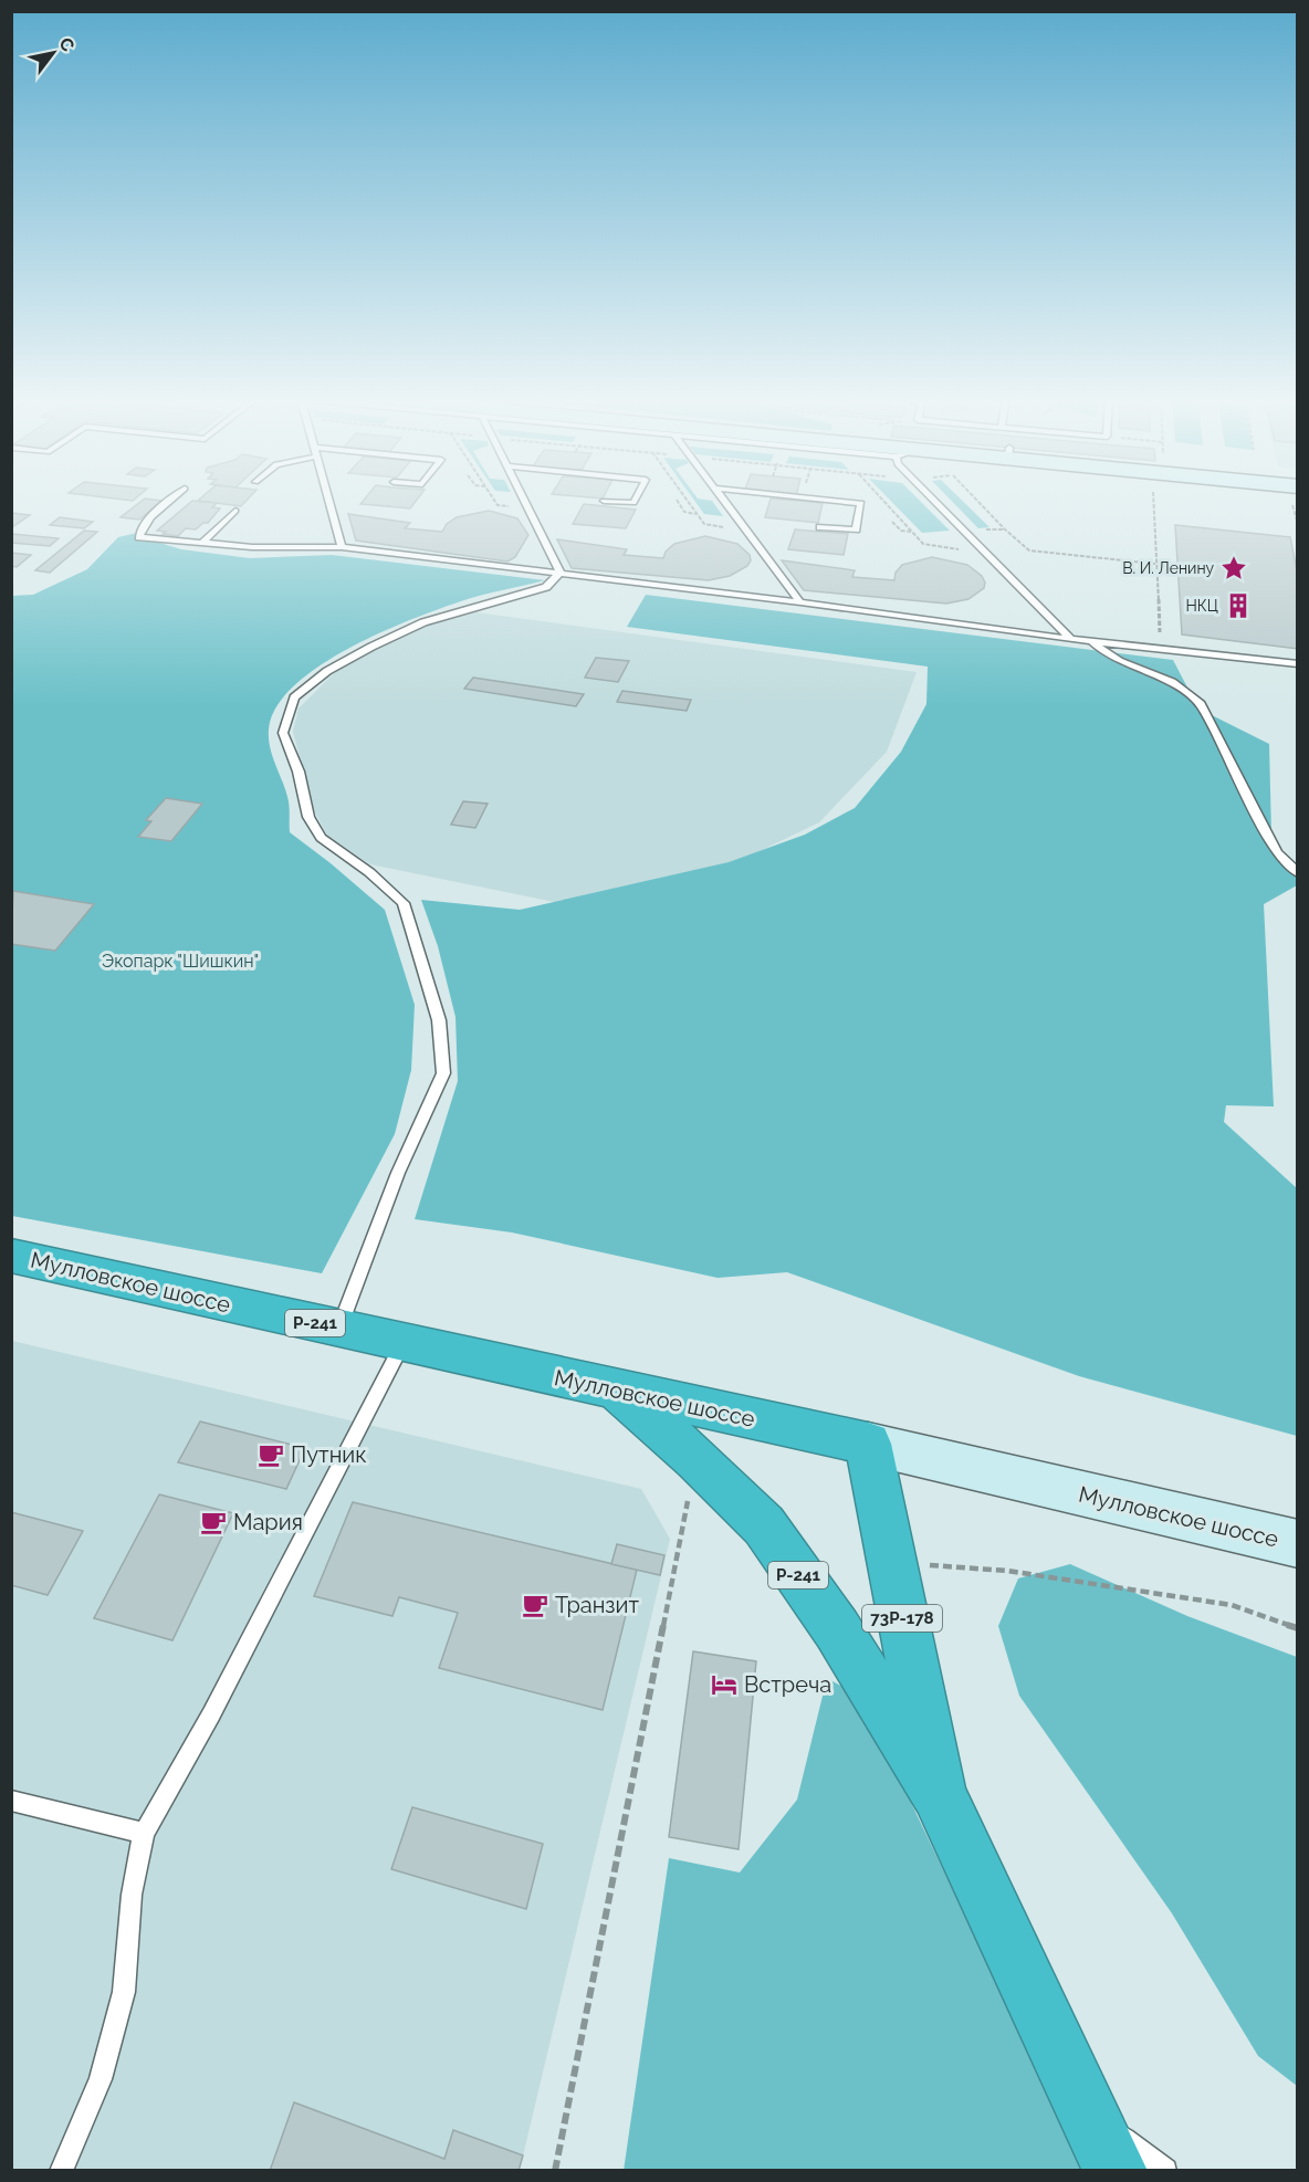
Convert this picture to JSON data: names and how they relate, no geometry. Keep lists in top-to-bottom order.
{
  "streets": {
    "highway": ["Мулловское шоссе", "Р-241", "73Р-178"]
  },
  "crossings": [
    ["Мулловское шоссе", "Р-241"],
    ["Мулловское шоссе", "73Р-178"],
    ["Р-241", "73Р-178"]
  ],
  "parks": ["Экопарк \"Шишкин\""],
  "places": {
    "place": ["В. И. Ленину"],
    "building": ["НКЦ"],
    "cafe": ["Путник", "Мария", "Транзит"],
    "hotel": ["Встреча"]
  },
  "north": "top right"
}
